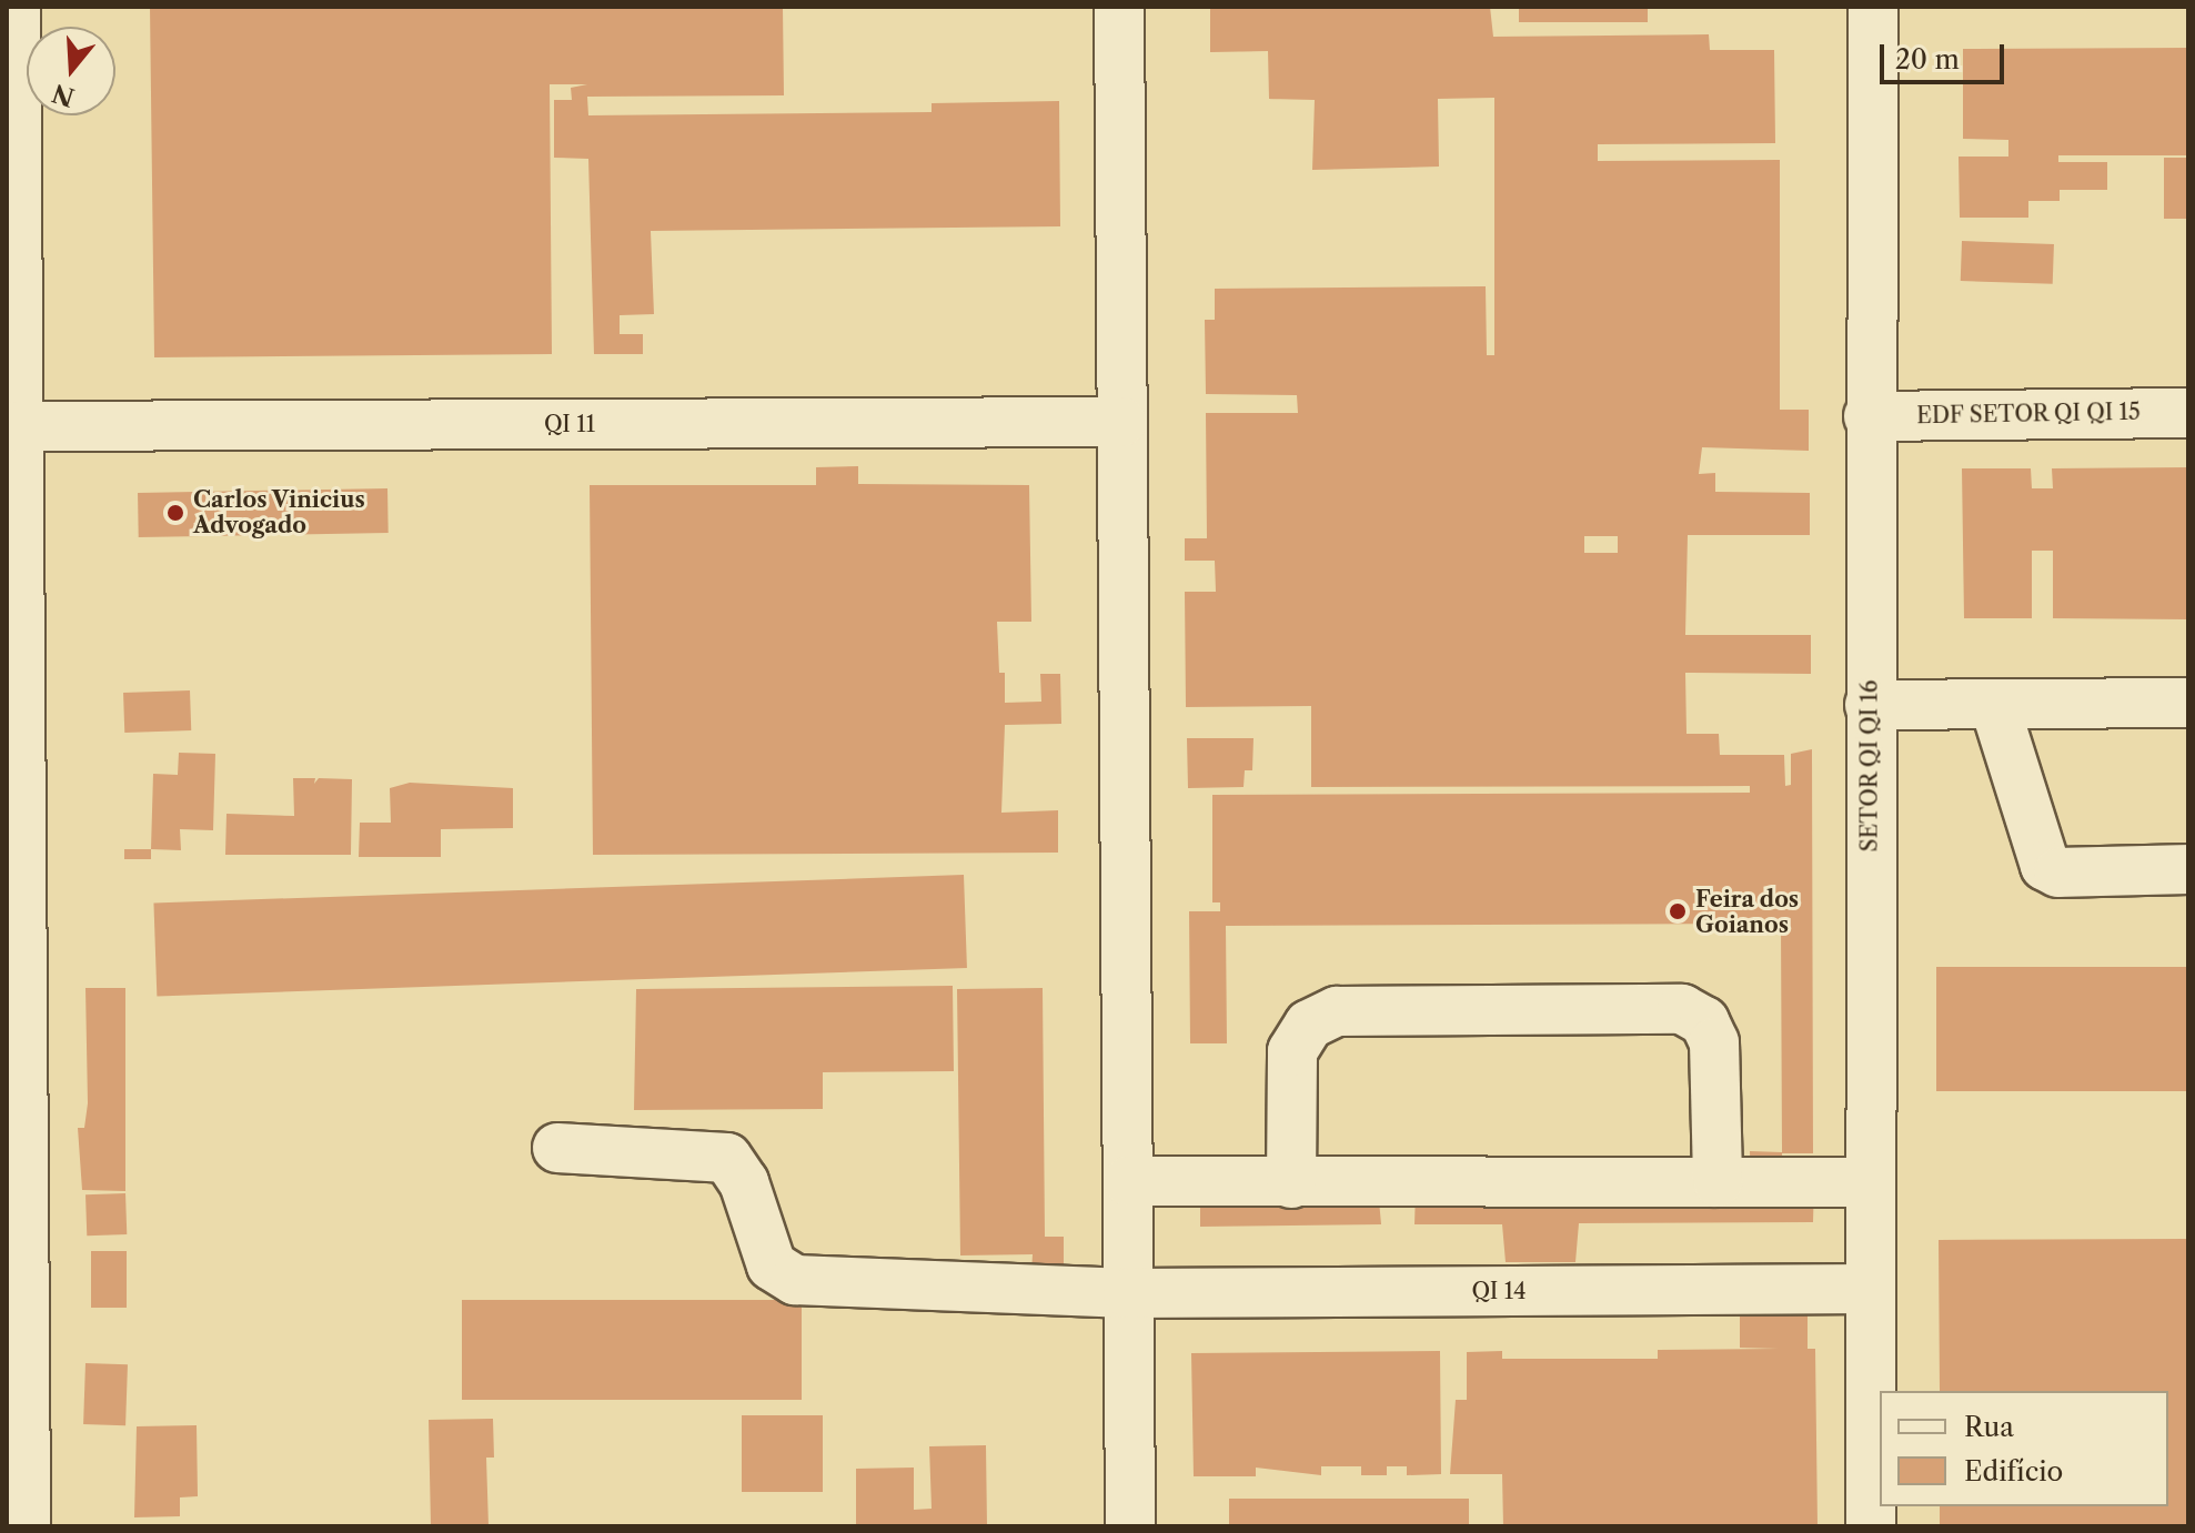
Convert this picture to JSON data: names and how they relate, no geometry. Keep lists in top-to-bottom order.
{
  "streets": {
    "street": [
      "EDF SETOR QI QI 15",
      "QI 11",
      "SETOR QI QI 16",
      "QI 14"
    ]
  },
  "crossings": [
    ["EDF SETOR QI QI 15", "SETOR QI QI 16"],
    ["SETOR QI QI 16", "QI 14"]
  ],
  "places": ["Carlos Vinicius Advogado", "Feira dos Goianos"],
  "legend": ["Rua", "Edifício"],
  "scale_bar": "20 m",
  "north": "bottom"
}
